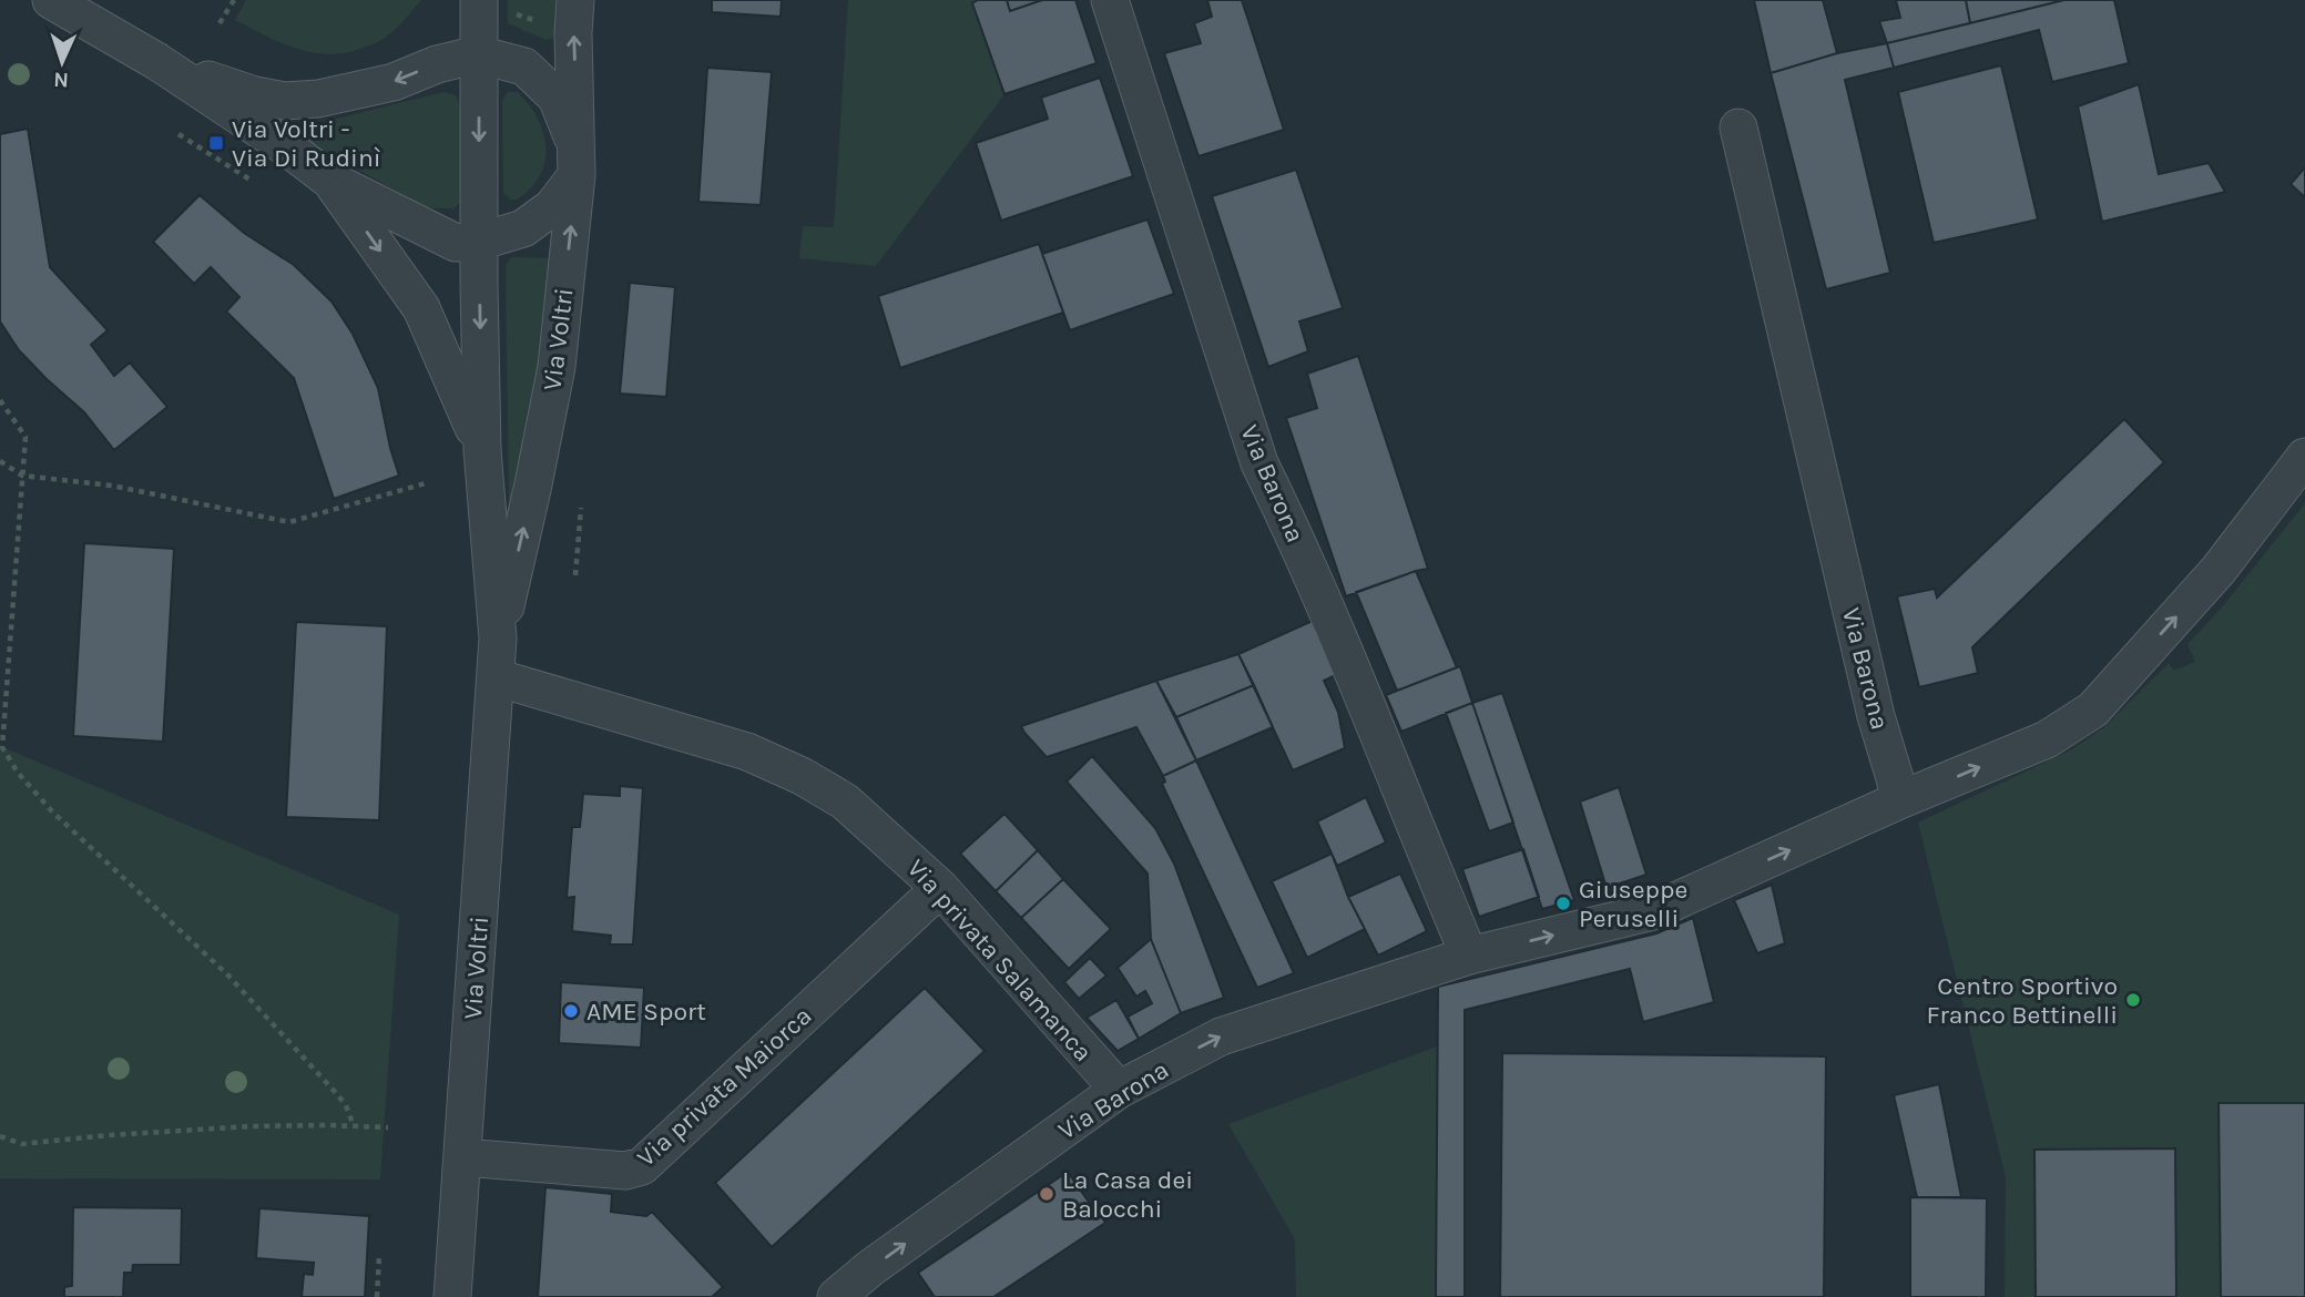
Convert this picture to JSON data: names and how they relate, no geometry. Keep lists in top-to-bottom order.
{
  "streets": {
    "street": [
      "Via Voltri",
      "Via Barona",
      "Via privata Salamanca",
      "Via privata Maiorca"
    ]
  },
  "crossings": [
    ["Via Voltri", "Via privata Salamanca"],
    ["Via Voltri", "Via privata Maiorca"],
    ["Via Barona", "Via privata Salamanca"],
    ["Via privata Salamanca", "Via privata Maiorca"]
  ],
  "one_way": ["Via Barona"],
  "places": {
    "transit": ["Via Voltri - Via Di Rudinì"],
    "other": [
      "Giuseppe Peruselli",
      "Centro Sportivo Franco Bettinelli",
      "AME Sport",
      "La Casa dei Balocchi"
    ]
  },
  "north": "bottom"
}
